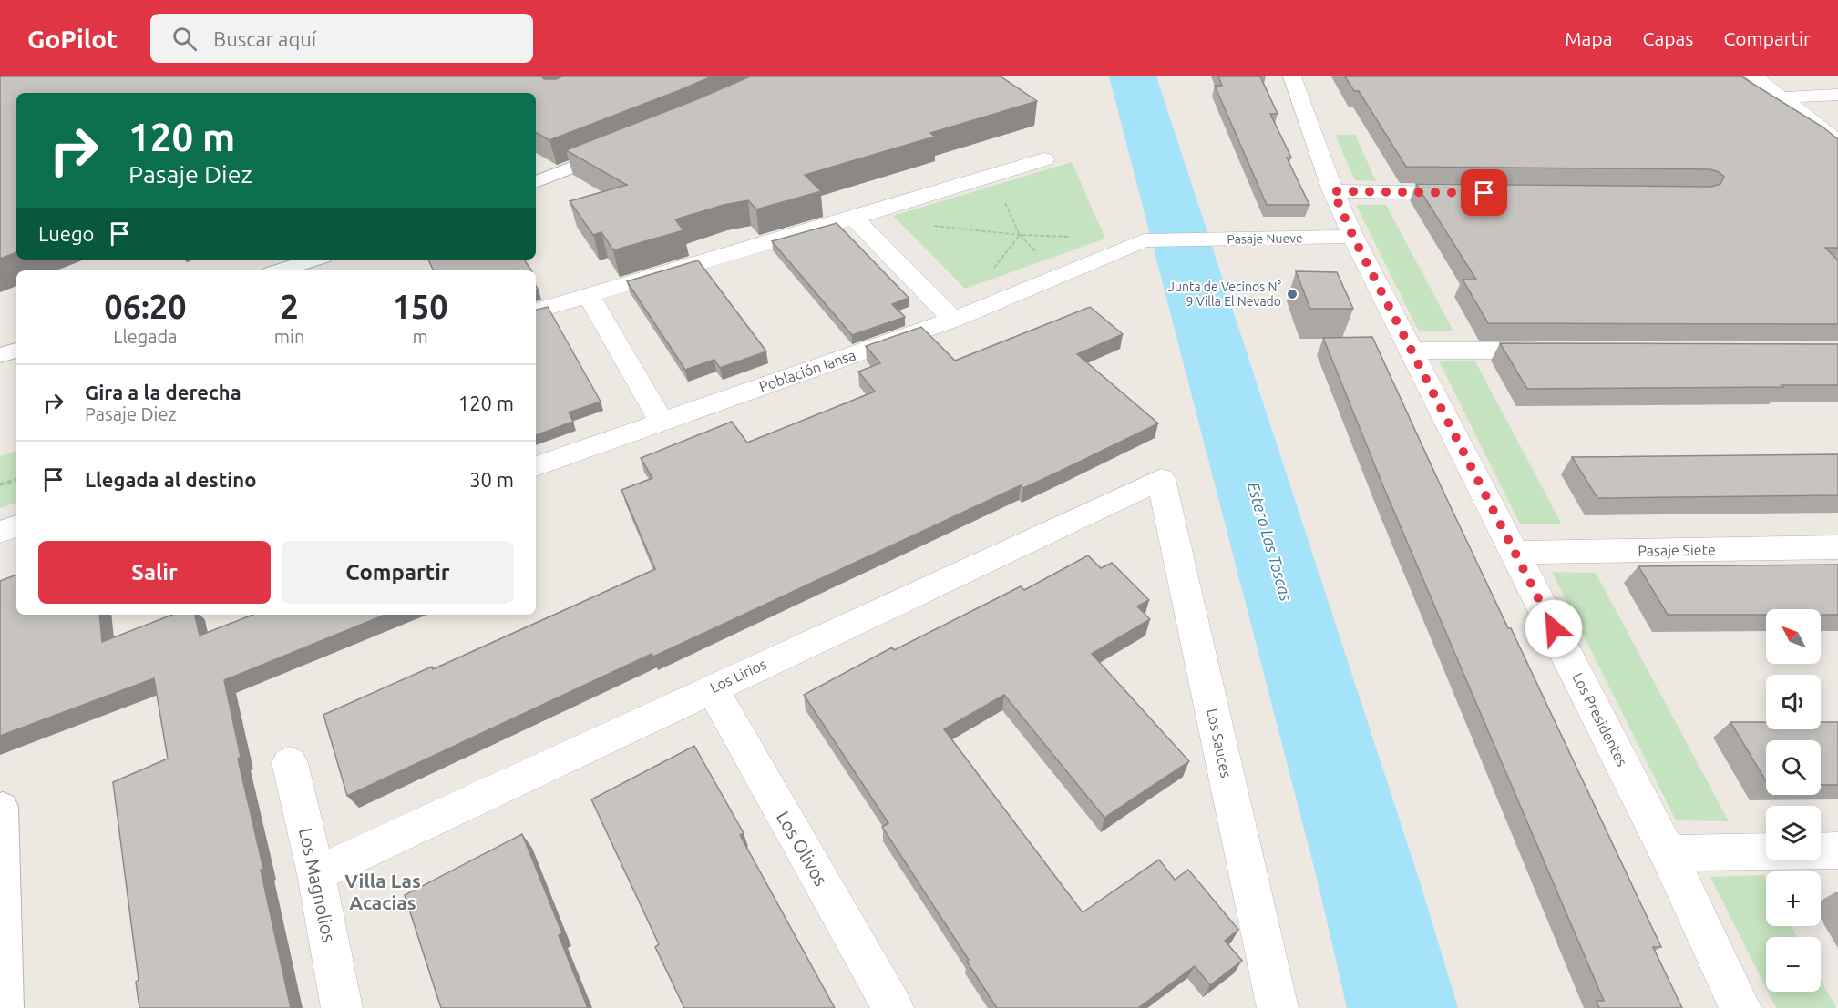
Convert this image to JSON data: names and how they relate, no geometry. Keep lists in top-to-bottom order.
{
  "streets": {
    "street": [
      "Pasaje Nueve",
      "Población Iansa",
      "Pasaje Siete",
      "Los Lirios",
      "Los Presidentes",
      "Los Sauces",
      "Los Olivos",
      "Los Magnolios"
    ]
  },
  "crossings": [
    ["Pasaje Nueve", "Población Iansa"],
    ["Pasaje Nueve", "Los Presidentes"],
    ["Pasaje Siete", "Los Presidentes"],
    ["Los Lirios", "Los Sauces"],
    ["Los Lirios", "Los Olivos"],
    ["Los Lirios", "Los Magnolios"]
  ],
  "districts": ["Villa Las Acacias"],
  "water": ["Estero Las Toscas"],
  "places": ["Junta de Vecinos N° 9 Villa El Nevado"],
  "north": "top left",
  "page": {
    "header": "GoPilot",
    "search": "Buscar aquí",
    "nav": ["Mapa", "Capas", "Compartir"],
    "turn": ["120 m", "Pasaje Diez"],
    "then": "Luego",
    "eta": [
      "06:20",
      "Llegada",
      "2",
      "min",
      "150",
      "m"
    ],
    "list": [
      {
        "name": "Gira a la derecha",
        "note": "Pasaje Diez",
        "value": "120 m"
      },
      {
        "name": "Llegada al destino",
        "value": "30 m"
      }
    ],
    "buttons": ["Salir", "Compartir"],
    "map_buttons": ["+", "−"]
  }
}
